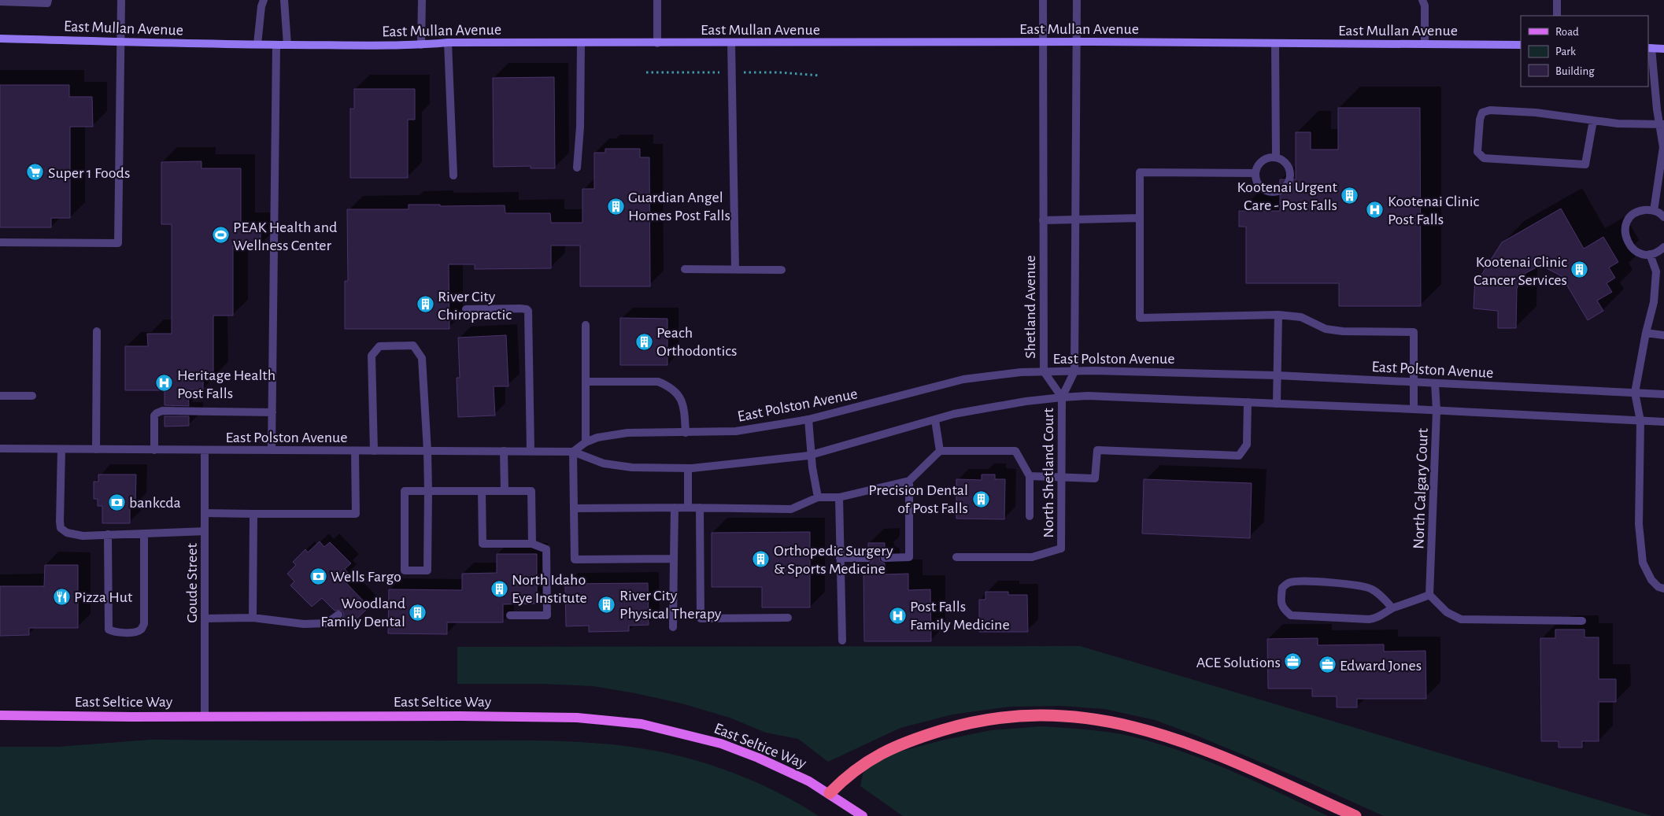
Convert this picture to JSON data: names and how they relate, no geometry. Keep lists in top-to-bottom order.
{
  "streets": {
    "main road": ["East Mullan Avenue", "East Seltice Way"],
    "street": [
      "Shetland Avenue",
      "East Polston Avenue",
      "North Shetland Court",
      "North Calgary Court",
      "Goude Street"
    ]
  },
  "crossings": [
    ["East Mullan Avenue", "Shetland Avenue"],
    ["Shetland Avenue", "East Polston Avenue"],
    ["Shetland Avenue", "North Shetland Court"],
    ["East Polston Avenue", "North Shetland Court"],
    ["East Polston Avenue", "North Calgary Court"],
    ["East Polston Avenue", "Goude Street"],
    ["Goude Street", "East Seltice Way"]
  ],
  "places": {
    "supermarket": ["Super 1 Foods"],
    "building": [
      "Kootenai Urgent Care - Post Falls",
      "Guardian Angel Homes Post Falls",
      "Kootenai Clinic Cancer Services",
      "River City Chiropractic",
      "Peach Orthodontics",
      "Precision Dental of Post Falls",
      "Orthopedic Surgery & Sports Medicine",
      "North Idaho Eye Institute",
      "River City Physical Therapy",
      "Woodland Family Dental"
    ],
    "hospital": ["Kootenai Clinic Post Falls", "Heritage Health Post Falls", "Post Falls Family Medicine"],
    "sports": ["PEAK Health and Wellness Center"],
    "bank": ["bankcda", "Wells Fargo"],
    "restaurant": ["Pizza Hut"],
    "office": ["ACE Solutions", "Edward Jones"]
  },
  "legend": ["Road", "Park", "Building"]
}
